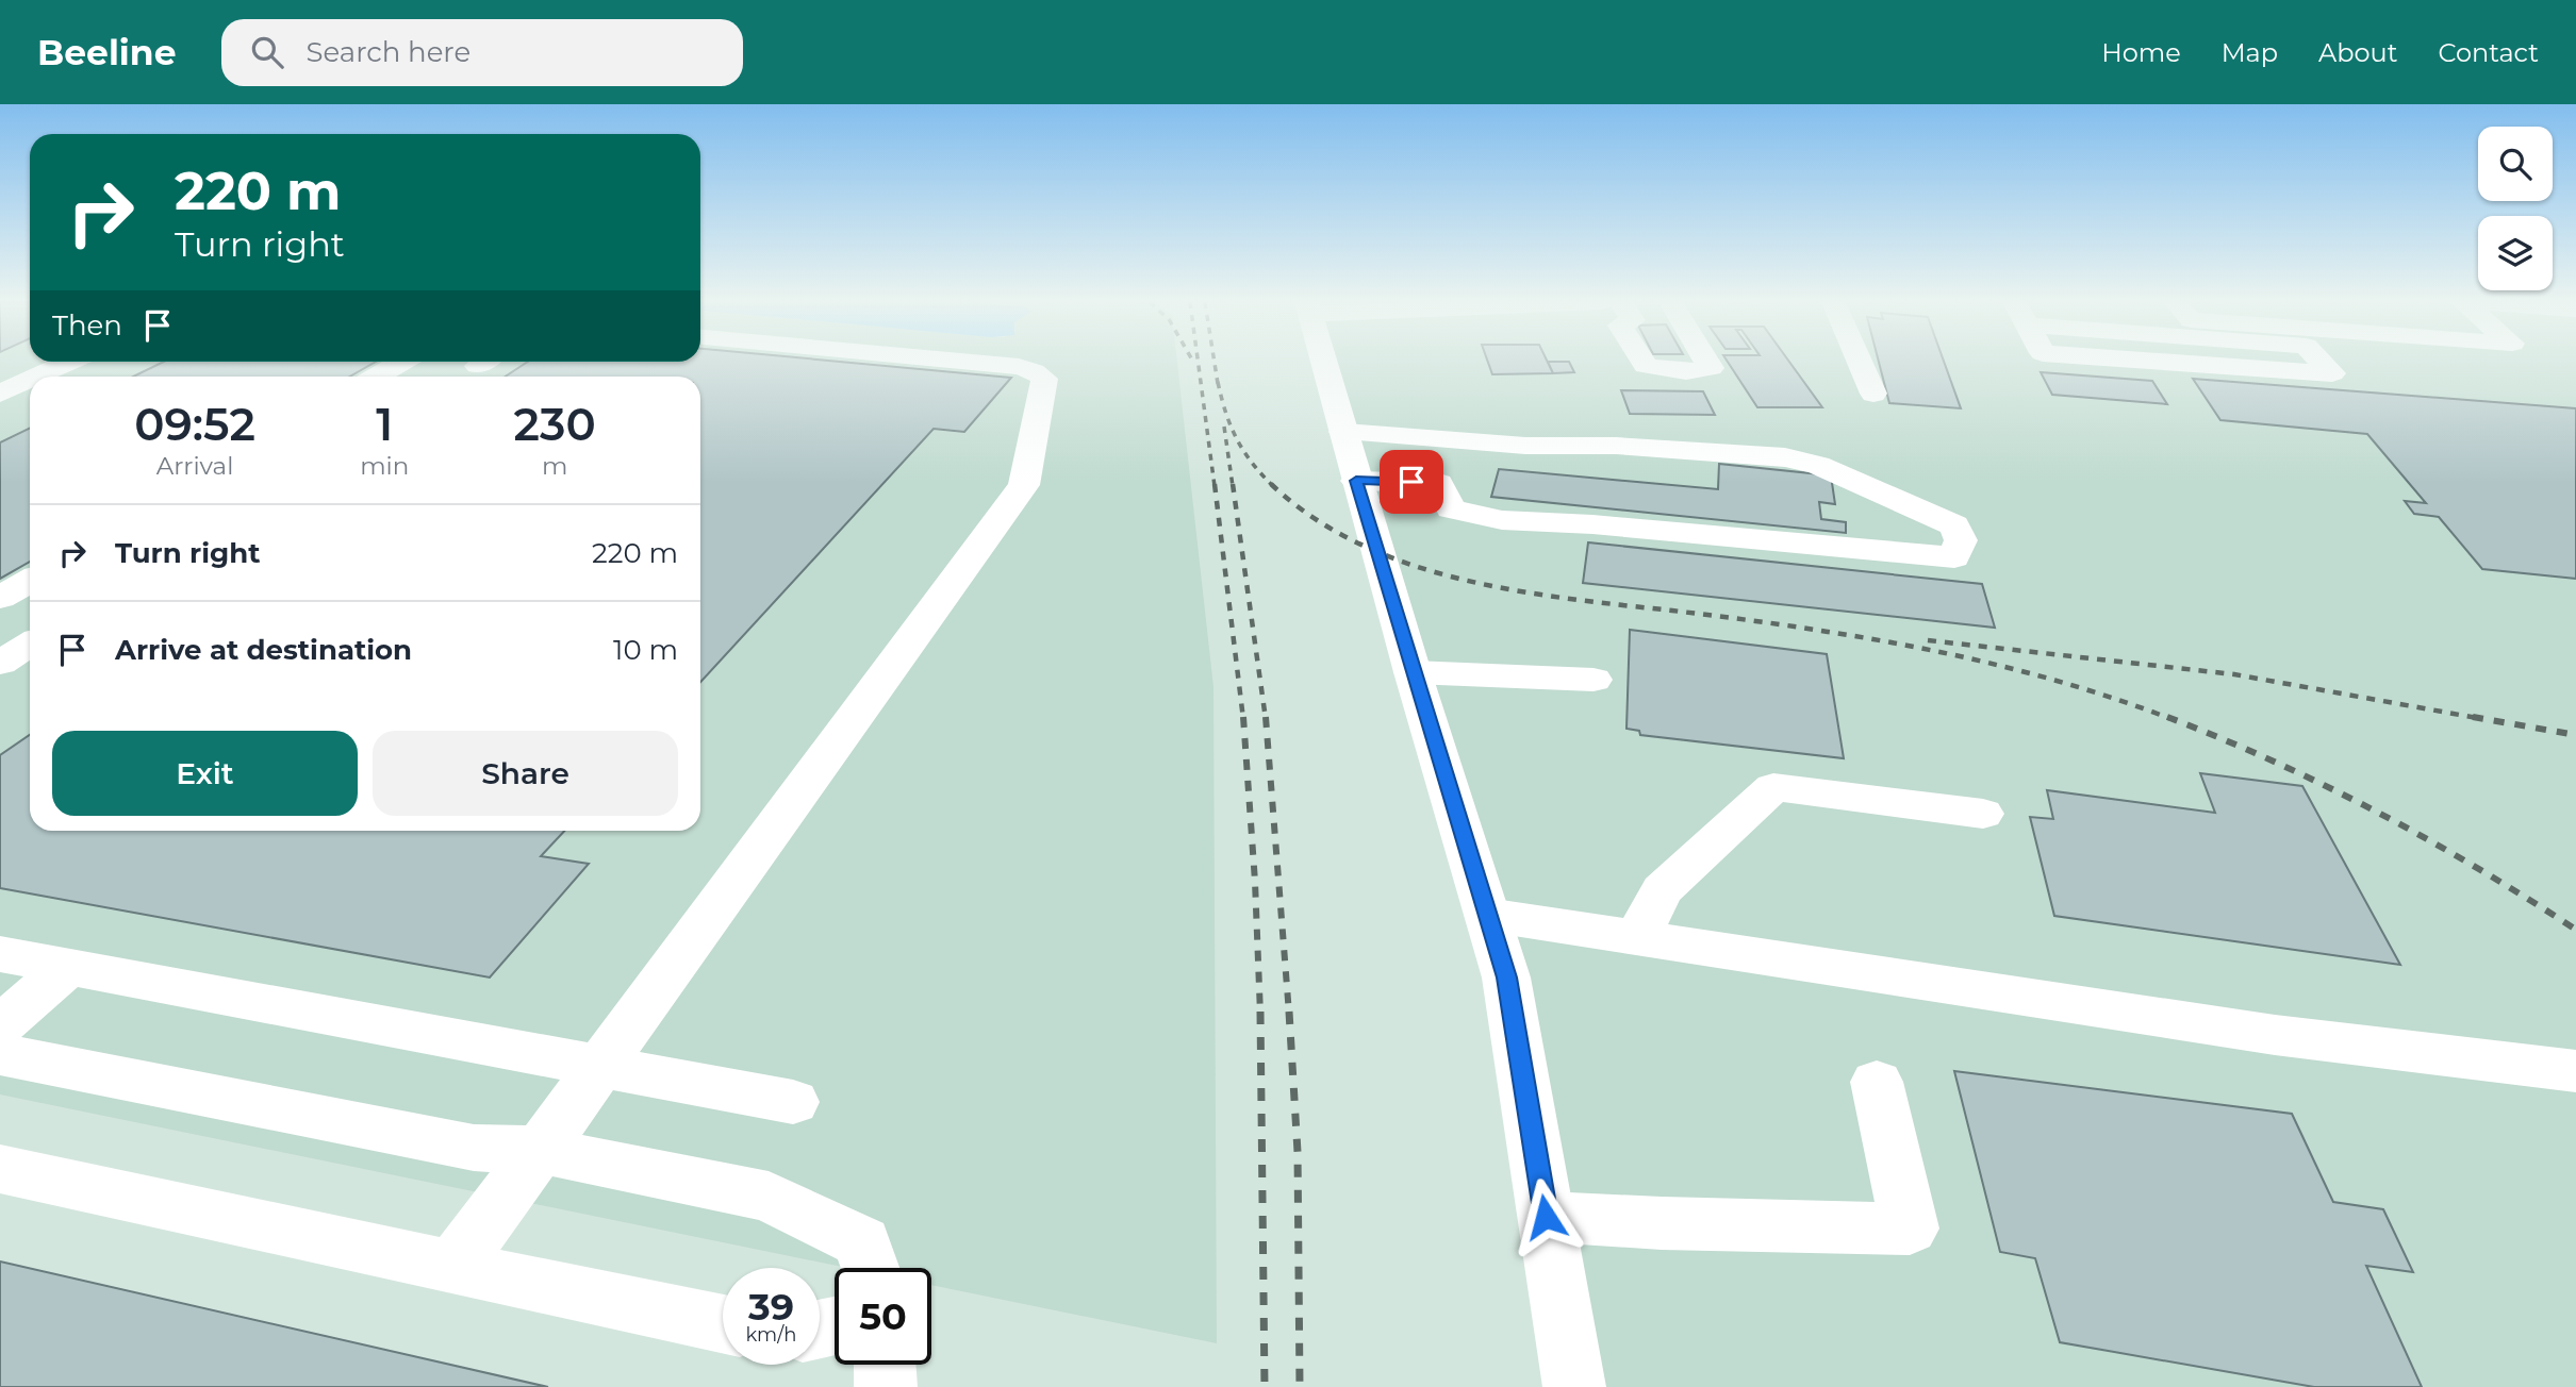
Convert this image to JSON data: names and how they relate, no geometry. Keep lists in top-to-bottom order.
{
  "page": {
    "header": "Beeline",
    "search": "Search here",
    "nav": [
      "Home",
      "Map",
      "About",
      "Contact"
    ],
    "turn": ["220 m", "Turn right"],
    "then": "Then",
    "eta": [
      "09:52",
      "Arrival",
      "1",
      "min",
      "230",
      "m"
    ],
    "list": [
      {
        "name": "Turn right",
        "value": "220 m"
      },
      {
        "name": "Arrive at destination",
        "value": "10 m"
      }
    ],
    "buttons": ["Exit", "Share"],
    "speed": "39 km/h",
    "limit": "50"
  }
}
